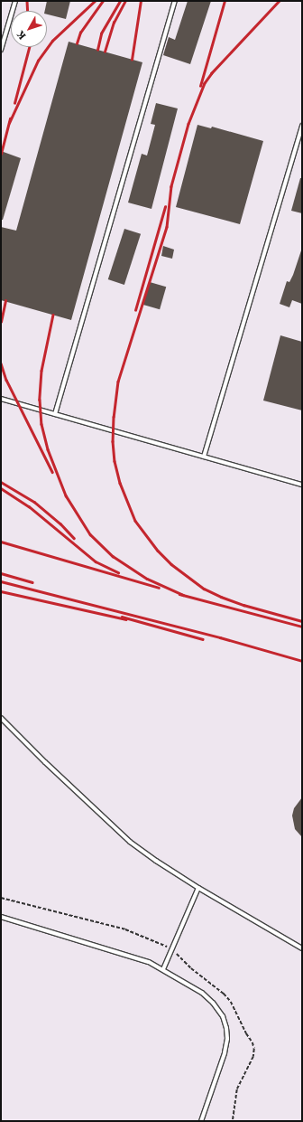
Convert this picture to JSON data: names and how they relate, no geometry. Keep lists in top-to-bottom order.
{
  "north": "bottom left"
}
